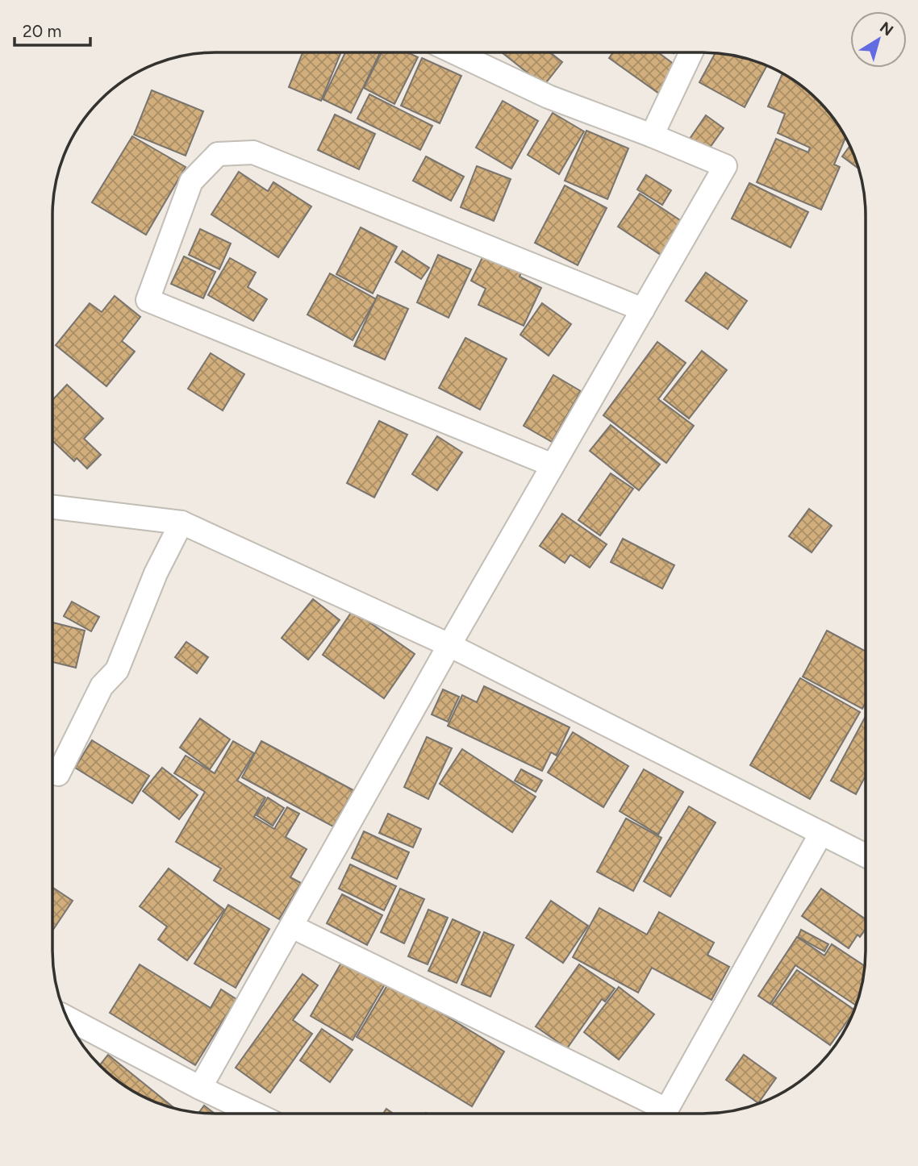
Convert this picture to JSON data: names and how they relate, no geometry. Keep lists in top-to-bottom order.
{
  "scale_bar": "20 m",
  "north": "top right"
}
